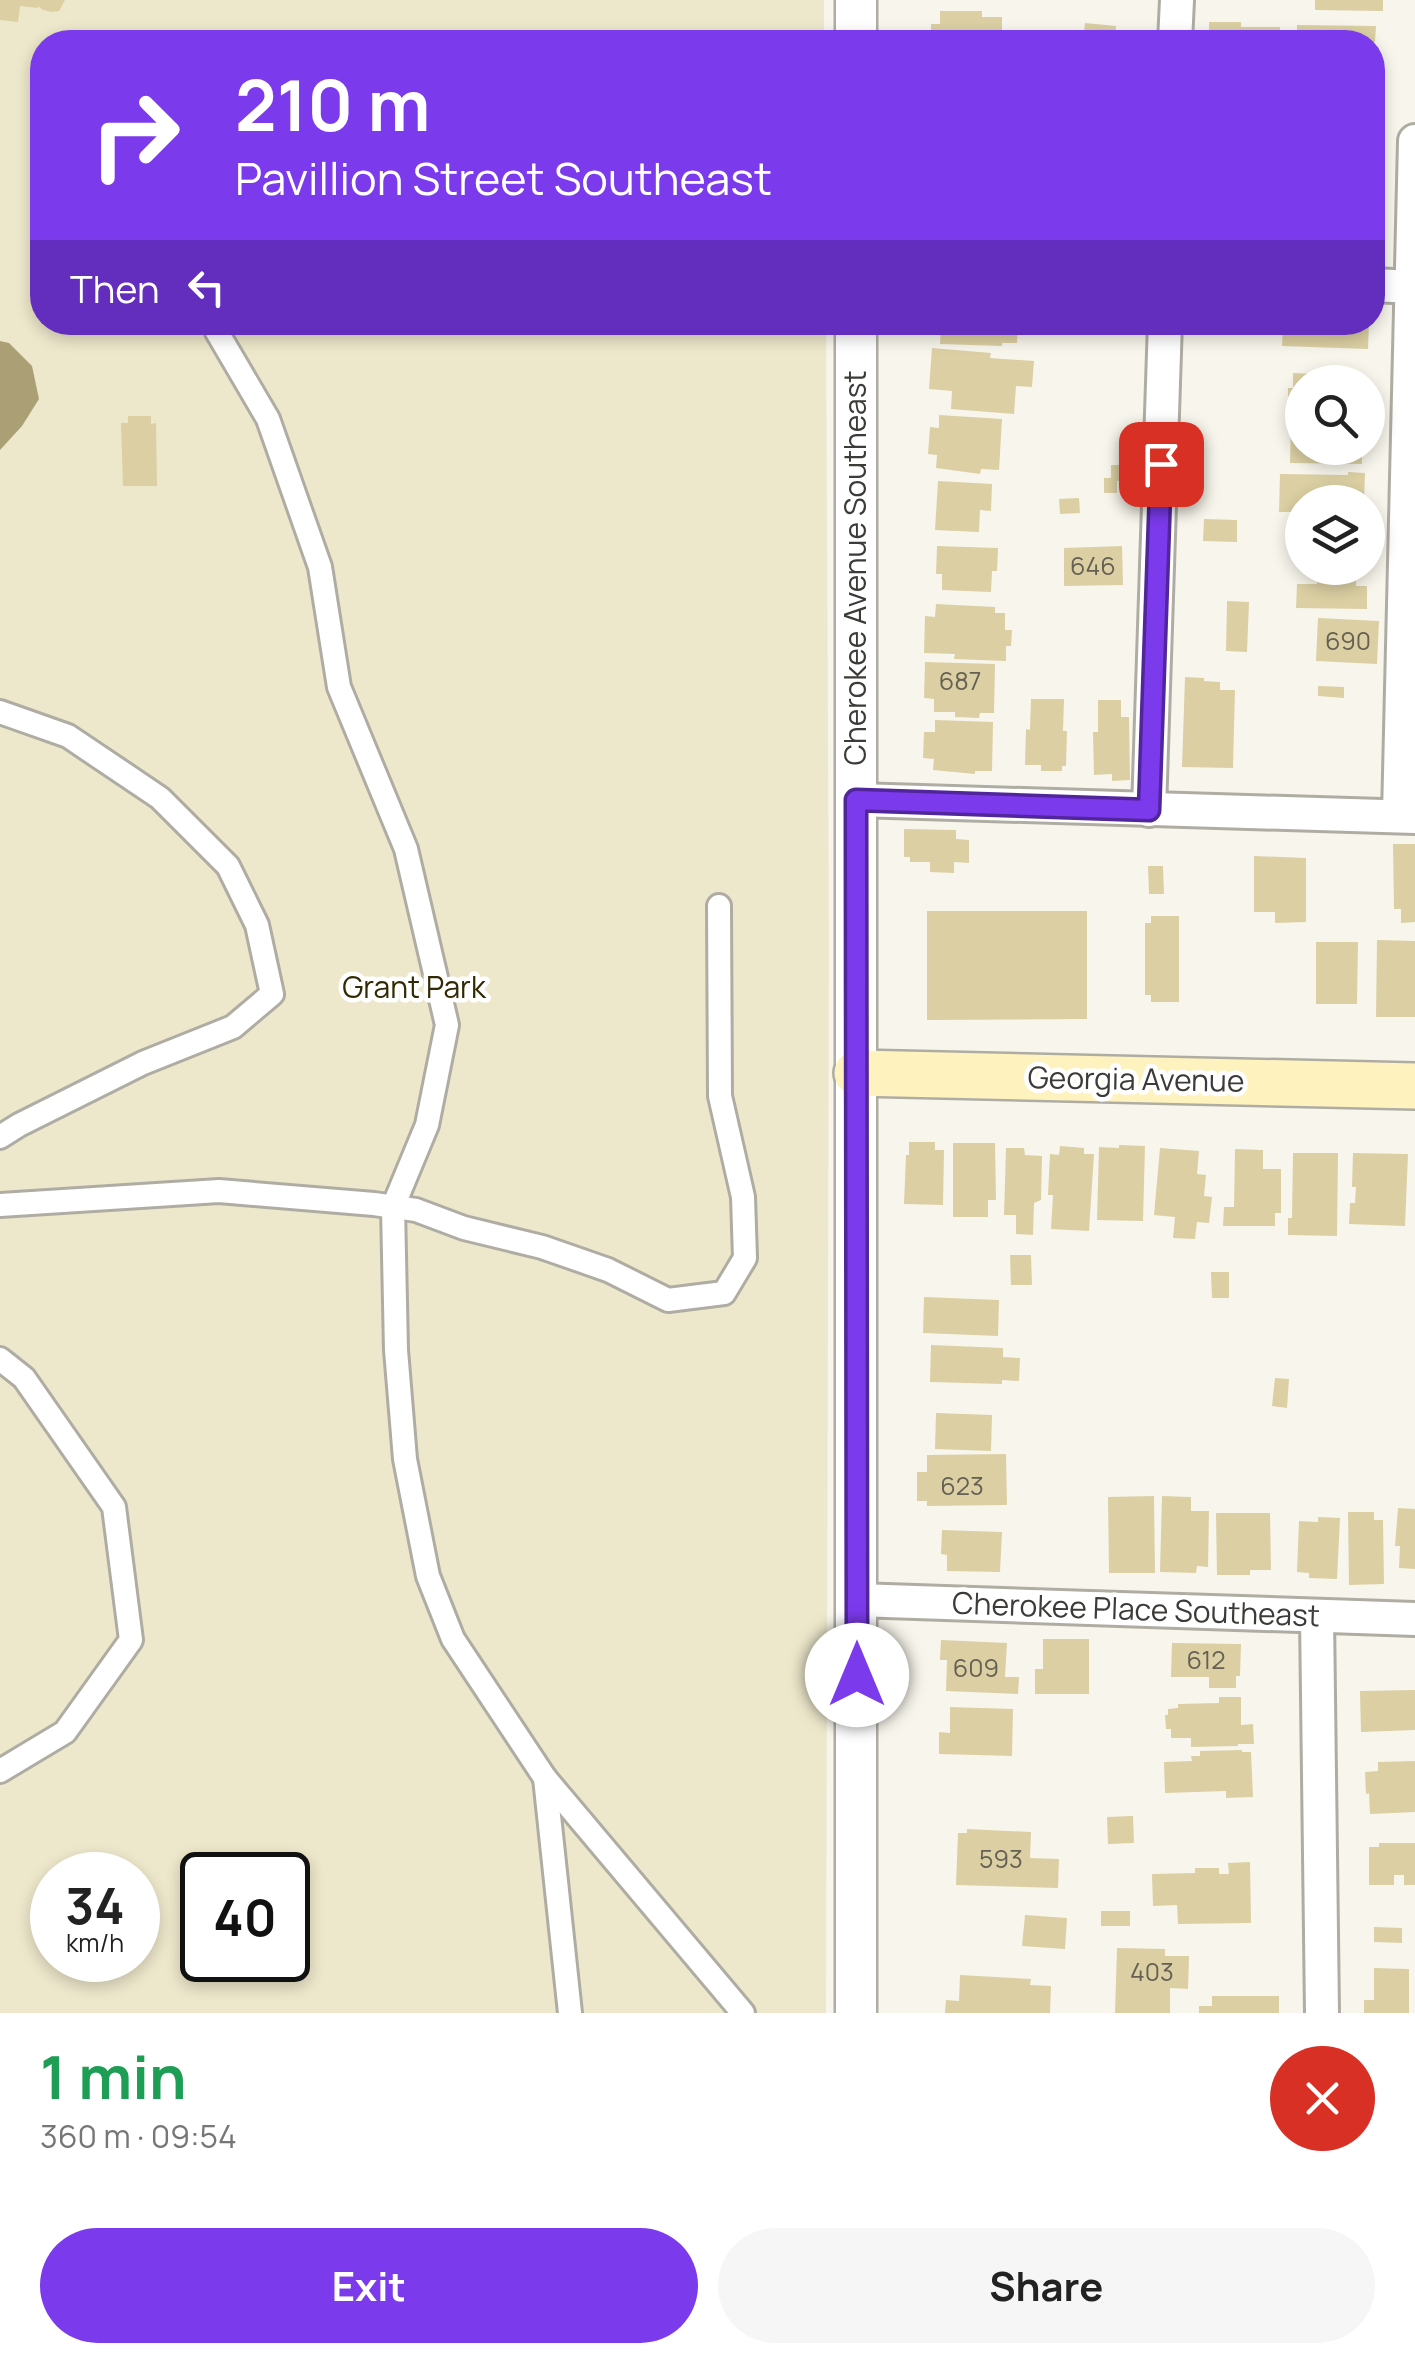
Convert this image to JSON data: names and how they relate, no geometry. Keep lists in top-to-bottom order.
{
  "streets": {
    "main road": ["Georgia Avenue"],
    "street": ["Cherokee Avenue Southeast", "Cherokee Place Southeast"]
  },
  "crossings": [
    ["Cherokee Avenue Southeast", "Georgia Avenue"],
    ["Cherokee Avenue Southeast", "Cherokee Place Southeast"]
  ],
  "parks": ["Grant Park"],
  "house_numbers": [
    "646",
    "690",
    "687",
    "623",
    "612",
    "609",
    "593",
    "403"
  ],
  "page": {
    "turn": ["210 m", "Pavillion Street Southeast"],
    "then": "Then",
    "speed": "34 km/h",
    "limit": "40",
    "heading": ["1 min", "360 m · 09:54"],
    "buttons": ["Exit", "Share"]
  }
}
